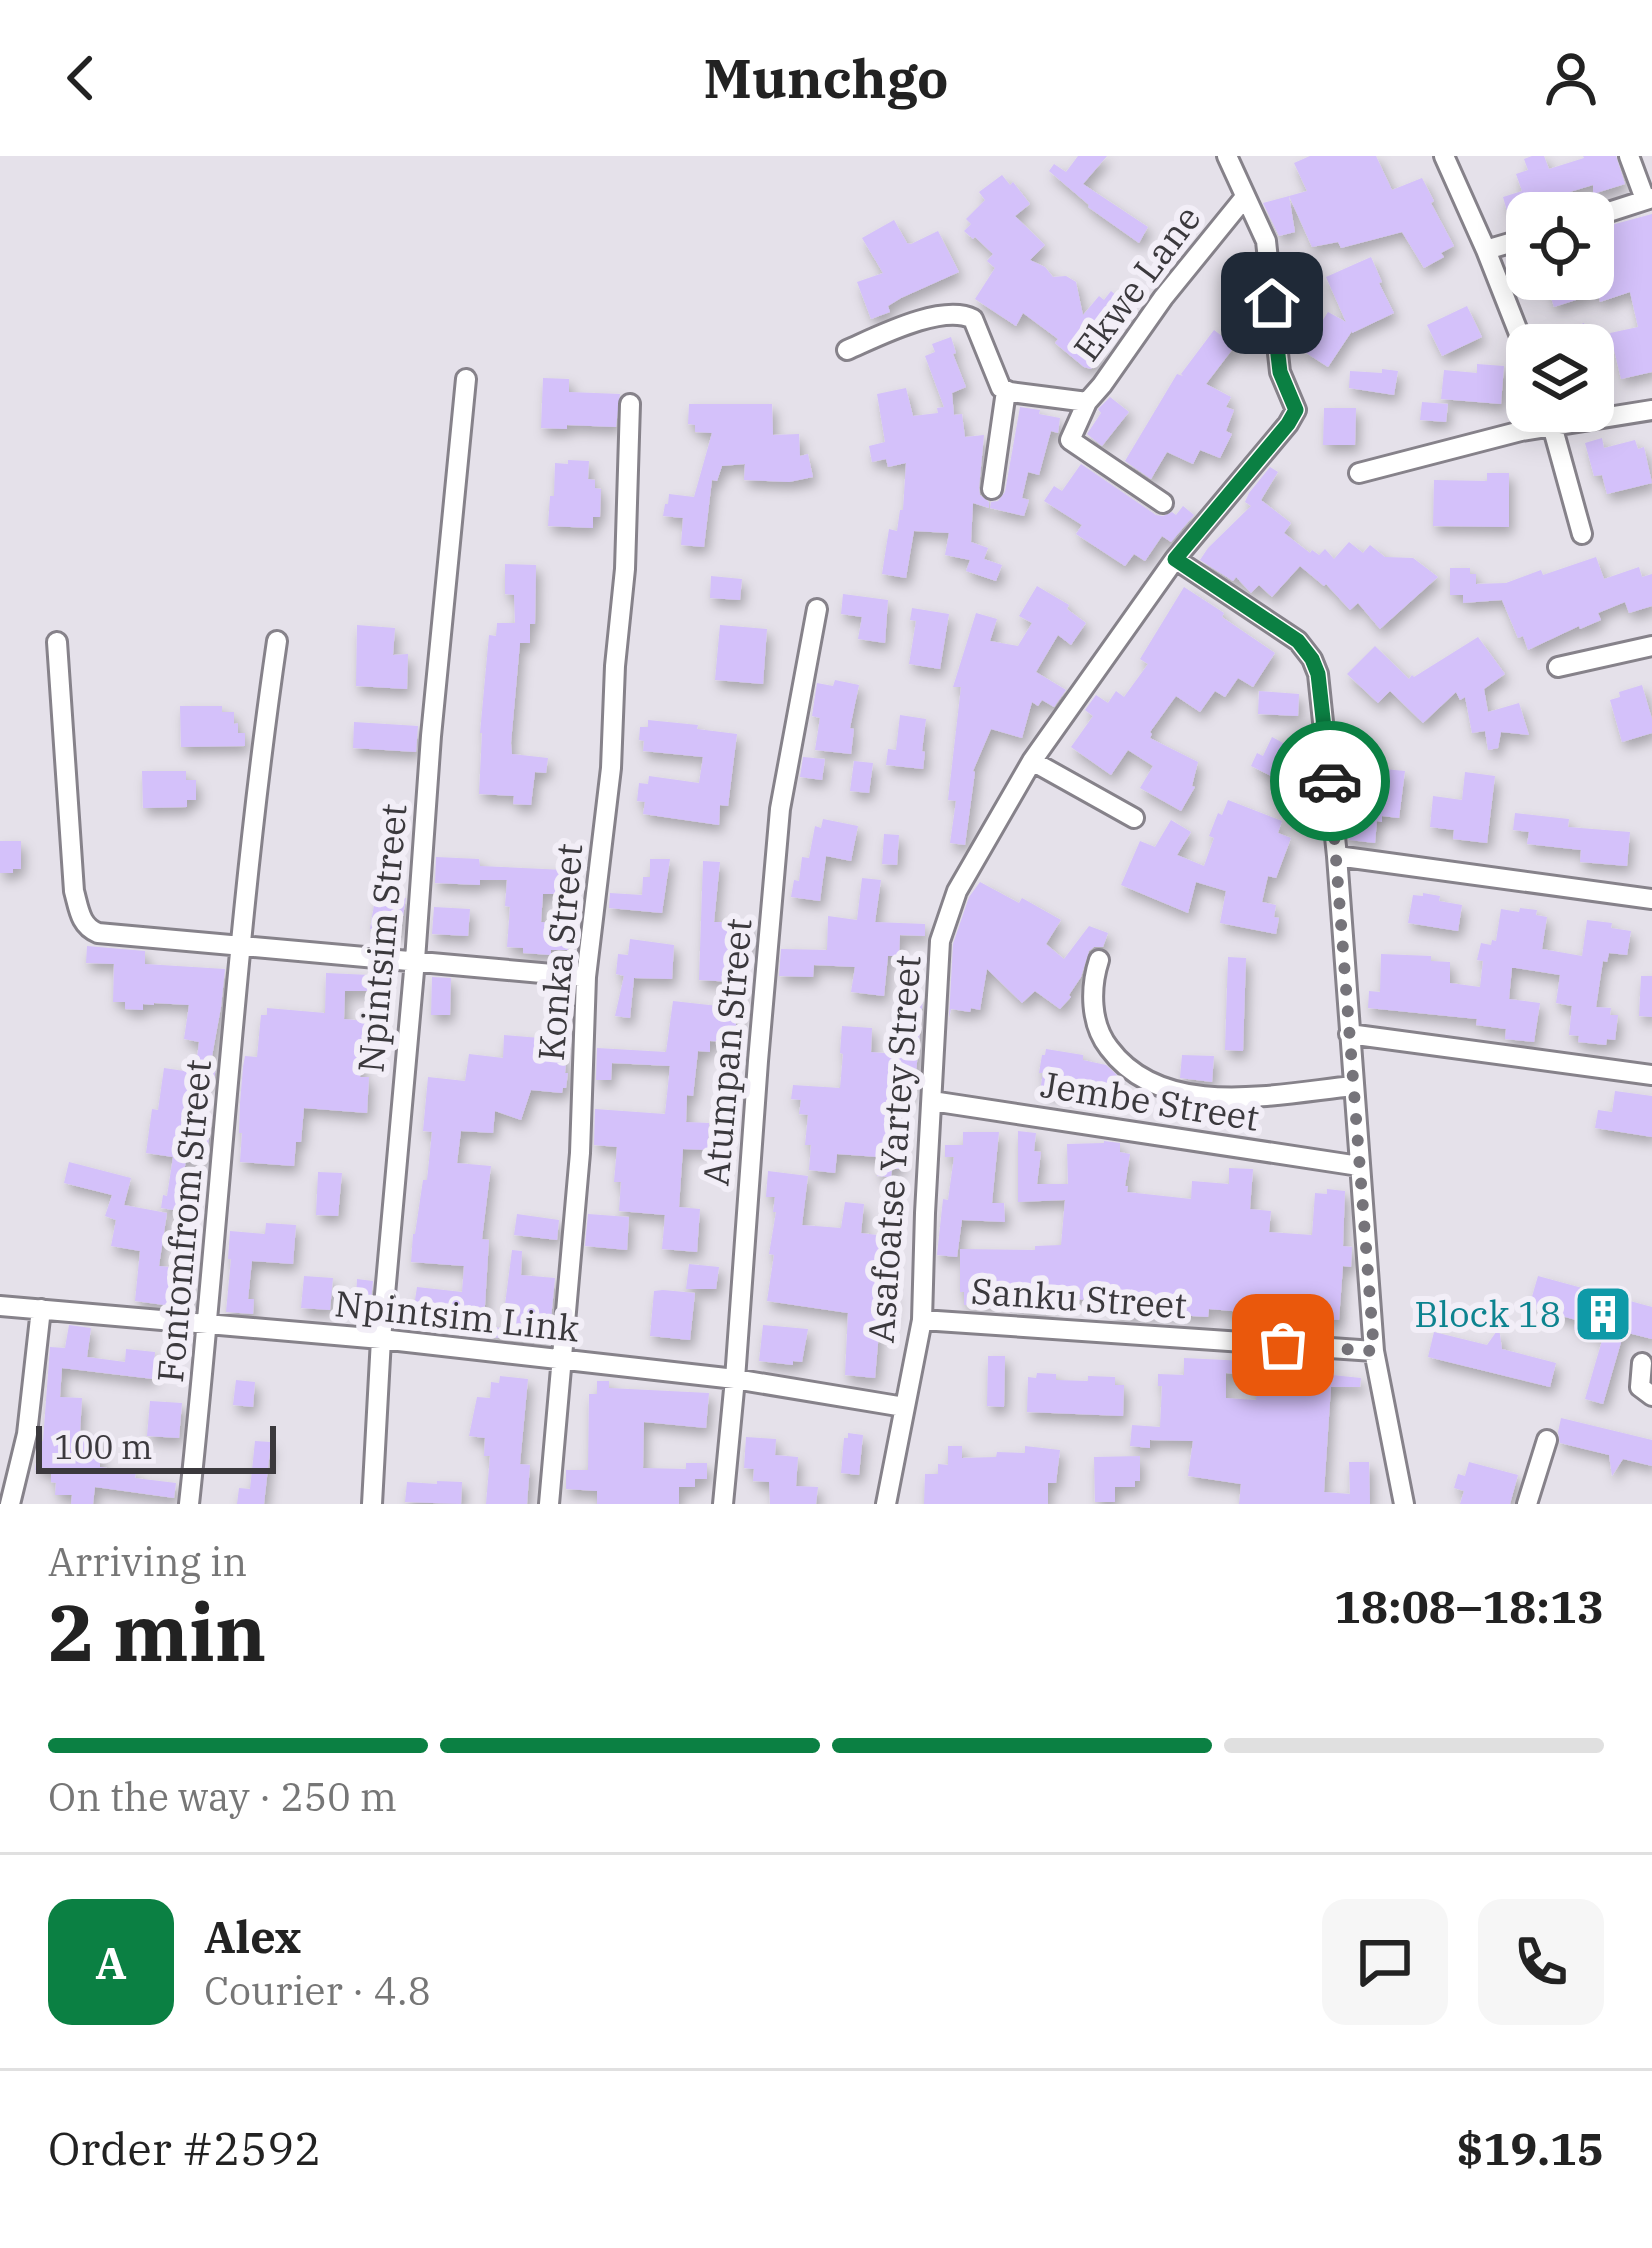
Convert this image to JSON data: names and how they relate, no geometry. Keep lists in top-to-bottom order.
{
  "streets": {
    "street": [
      "Ekwe Lane",
      "Npintsim Street",
      "Konka Street",
      "Atumpan Street",
      "Jembe Street",
      "Asafoatse Yartey Street",
      "Fontomfrom Street",
      "Sanku Street",
      "Npintsim Link"
    ]
  },
  "crossings": [
    ["Ekwe Lane", "Asafoatse Yartey Street"],
    ["Npintsim Street", "Npintsim Link"],
    ["Konka Street", "Npintsim Link"],
    ["Atumpan Street", "Npintsim Link"],
    ["Jembe Street", "Asafoatse Yartey Street"],
    ["Asafoatse Yartey Street", "Sanku Street"],
    ["Asafoatse Yartey Street", "Npintsim Link"],
    ["Fontomfrom Street", "Npintsim Link"]
  ],
  "places": {
    "building": ["Block 18"]
  },
  "scale_bar": "100 m",
  "page": {
    "header": "Munchgo",
    "scale": "100 m",
    "heading": ["2 min", "Arriving in", "18:08–18:13"],
    "panel": [
      "Alex",
      "Courier · 4.8",
      "Order #2592",
      "$19.15"
    ],
    "bar": "On the way · 250 m",
    "round": "A"
  }
}
